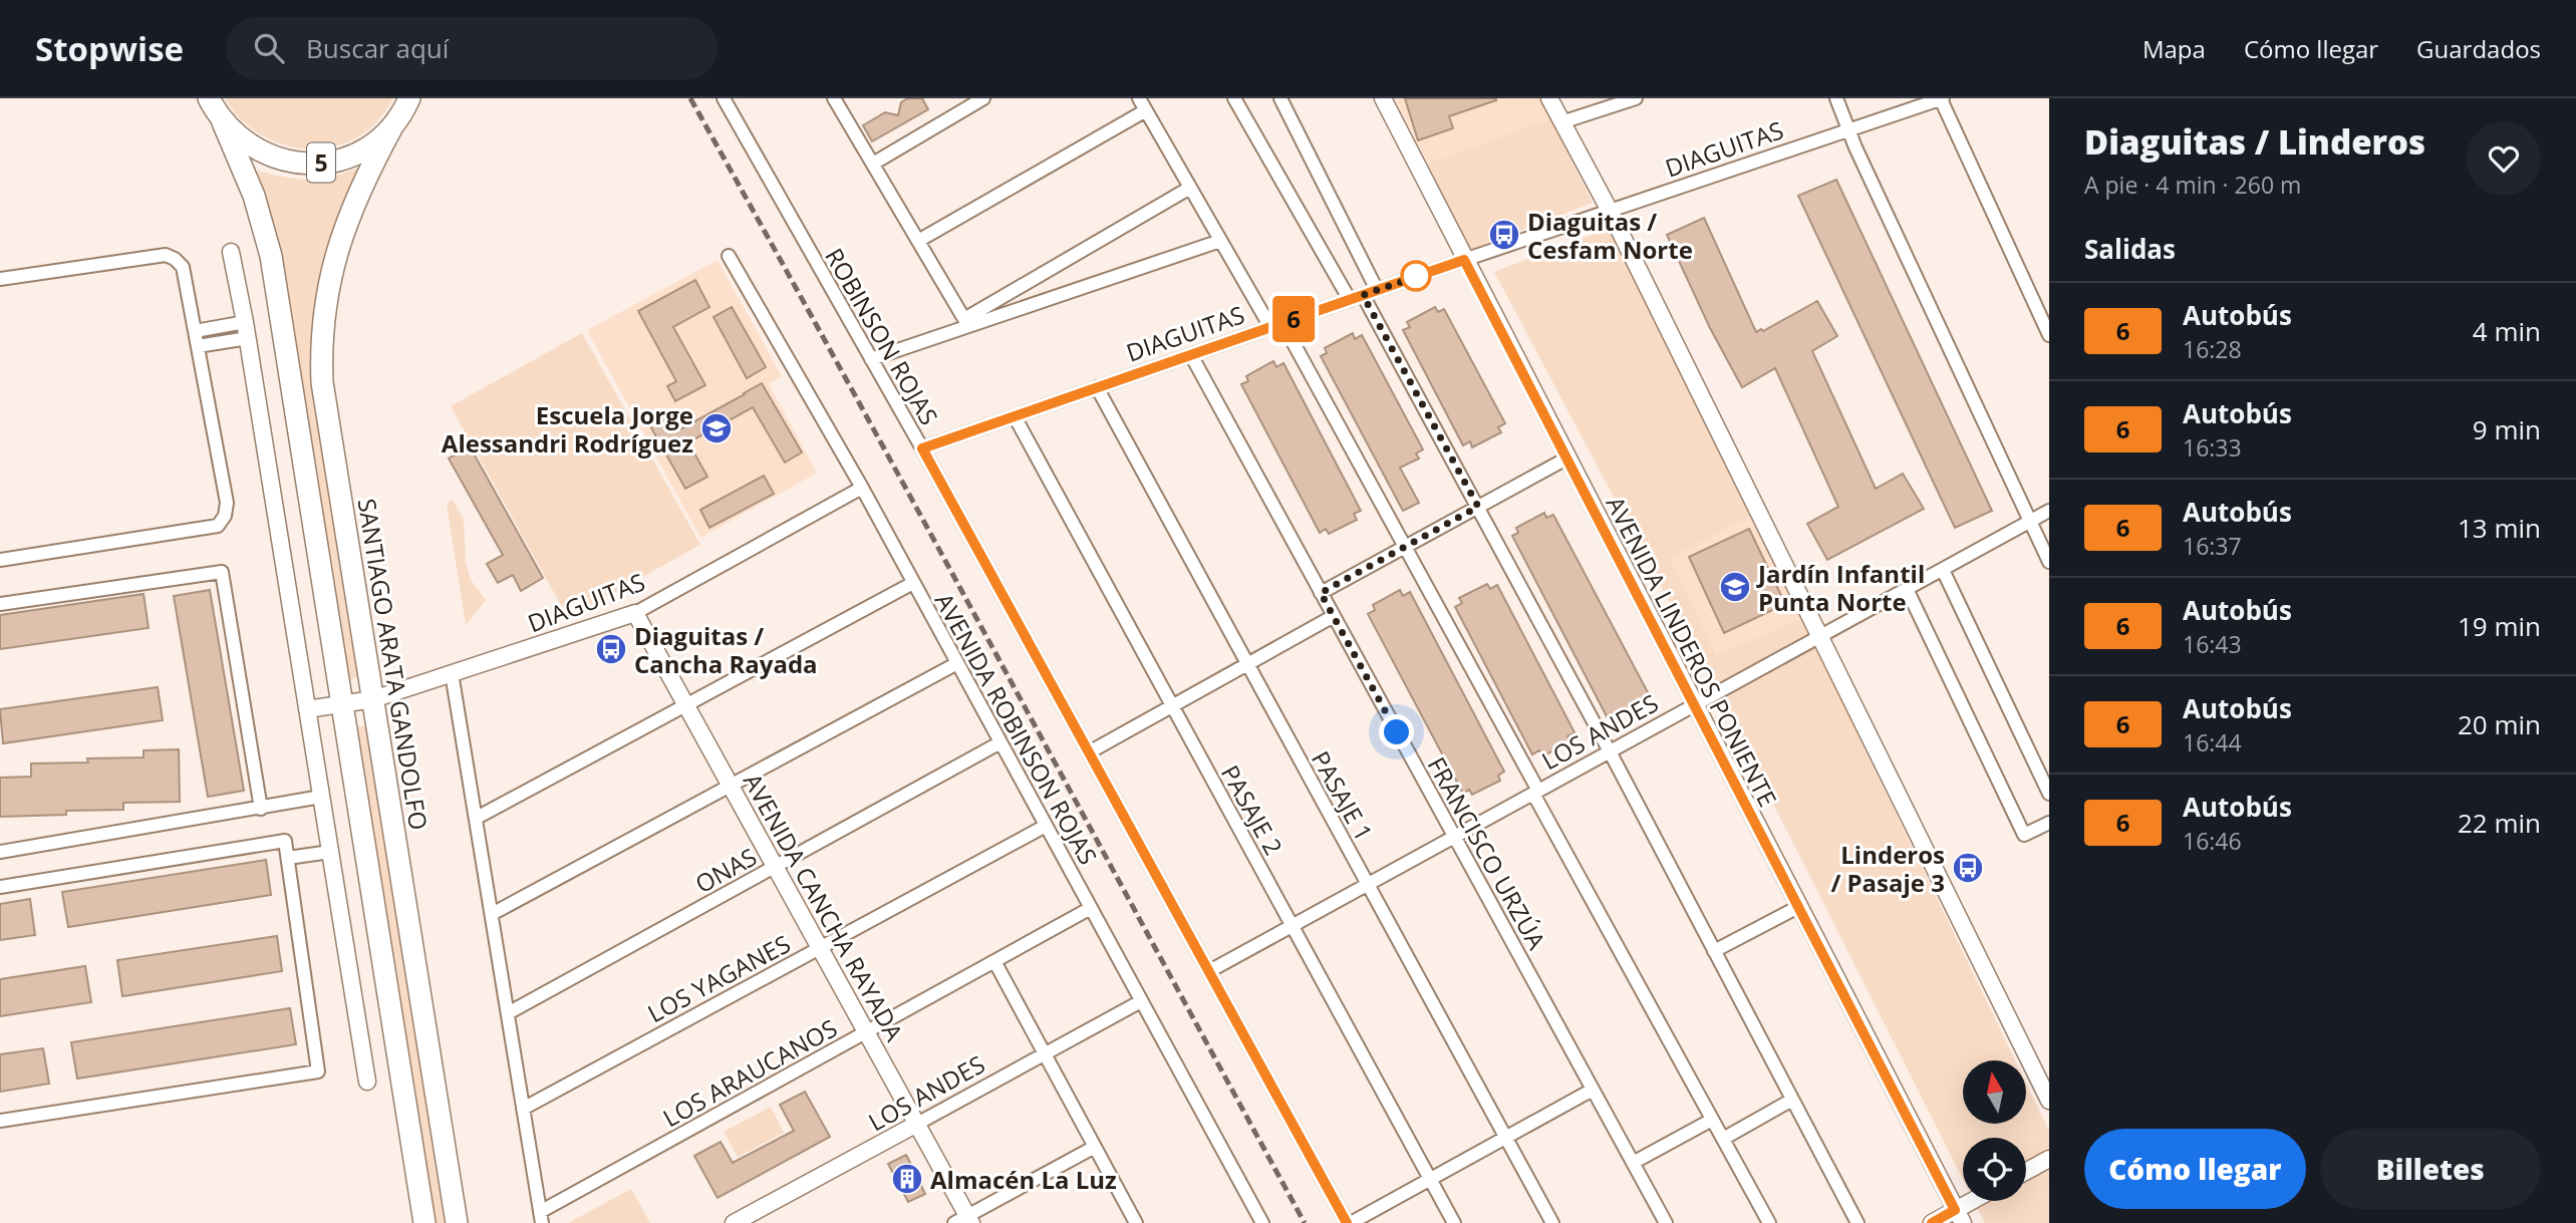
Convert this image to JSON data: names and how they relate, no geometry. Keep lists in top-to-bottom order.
{
  "streets": {
    "main road": ["5", "SANTIAGO ARATA GANDOLFO"],
    "street": [
      "DIAGUITAS",
      "ROBINSON ROJAS",
      "AVENIDA LINDEROS PONIENTE",
      "AVENIDA ROBINSON ROJAS",
      "LOS ANDES",
      "PASAJE 1",
      "PASAJE 2",
      "FRANCISCO URZÚA",
      "ONAS",
      "AVENIDA CANCHA RAYADA",
      "LOS YAGANES",
      "LOS ARAUCANOS"
    ]
  },
  "crossings": [
    ["DIAGUITAS", "ROBINSON ROJAS"],
    ["DIAGUITAS", "AVENIDA LINDEROS PONIENTE"],
    ["DIAGUITAS", "SANTIAGO ARATA GANDOLFO"],
    ["DIAGUITAS", "AVENIDA ROBINSON ROJAS"],
    ["DIAGUITAS", "PASAJE 1"],
    ["DIAGUITAS", "PASAJE 2"],
    ["DIAGUITAS", "FRANCISCO URZÚA"],
    ["DIAGUITAS", "AVENIDA CANCHA RAYADA"],
    ["5", "SANTIAGO ARATA GANDOLFO"],
    ["ROBINSON ROJAS", "LOS ANDES"],
    ["AVENIDA LINDEROS PONIENTE", "LOS ANDES"],
    ["AVENIDA ROBINSON ROJAS", "LOS ANDES"],
    ["AVENIDA ROBINSON ROJAS", "ONAS"],
    ["AVENIDA ROBINSON ROJAS", "LOS YAGANES"],
    ["AVENIDA ROBINSON ROJAS", "LOS ARAUCANOS"],
    ["LOS ANDES", "PASAJE 1"],
    ["LOS ANDES", "PASAJE 2"],
    ["LOS ANDES", "FRANCISCO URZÚA"],
    ["LOS ANDES", "AVENIDA CANCHA RAYADA"],
    ["ONAS", "AVENIDA CANCHA RAYADA"],
    ["AVENIDA CANCHA RAYADA", "LOS YAGANES"],
    ["AVENIDA CANCHA RAYADA", "LOS ARAUCANOS"]
  ],
  "places": {
    "bus stop": ["Diaguitas / Cesfam Norte", "Diaguitas / Cancha Rayada", "Linderos / Pasaje 3"],
    "school or university": ["Escuela Jorge Alessandri Rodríguez", "Jardín Infantil Punta Norte"],
    "building": ["Almacén La Luz"]
  },
  "lines": ["bus line 6"],
  "north": "top",
  "page": {
    "header": "Stopwise",
    "search": "Buscar aquí",
    "nav": ["Mapa", "Cómo llegar", "Guardados"],
    "on_map": "6",
    "heading": [
      ["Diaguitas / Linderos", "A pie · 4 min · 260 m"],
      "Salidas"
    ],
    "list": [
      {
        "mark": "6",
        "name": "Autobús",
        "note": "16:28",
        "value": "4 min"
      },
      {
        "mark": "6",
        "name": "Autobús",
        "note": "16:33",
        "value": "9 min"
      },
      {
        "mark": "6",
        "name": "Autobús",
        "note": "16:37",
        "value": "13 min"
      },
      {
        "mark": "6",
        "name": "Autobús",
        "note": "16:43",
        "value": "19 min"
      },
      {
        "mark": "6",
        "name": "Autobús",
        "note": "16:44",
        "value": "20 min"
      },
      {
        "mark": "6",
        "name": "Autobús",
        "note": "16:46",
        "value": "22 min"
      }
    ],
    "buttons": ["Cómo llegar", "Billetes"]
  }
}
